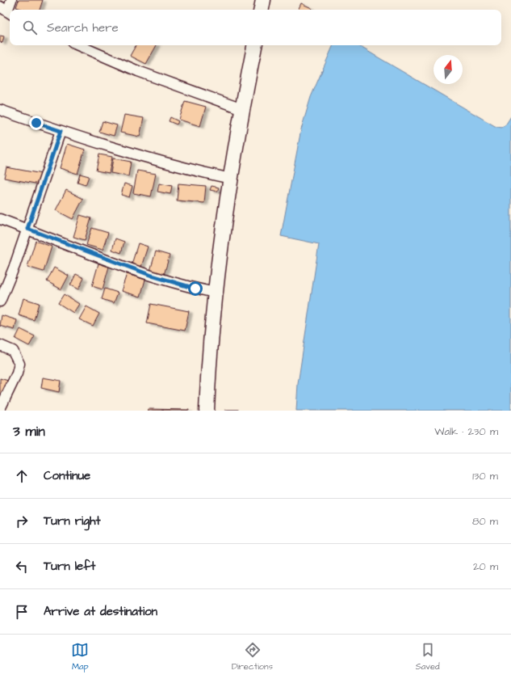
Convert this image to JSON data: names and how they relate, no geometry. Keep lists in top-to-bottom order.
{
  "north": "top",
  "page": {
    "search": "Search here",
    "heading": ["3 min", "Walk · 230 m"],
    "list": [
      ["Continue", "130 m"],
      ["Turn right", "80 m"],
      ["Turn left", "20 m"],
      "Arrive at destination"
    ],
    "nav": ["Map", "Directions", "Saved"]
  }
}
